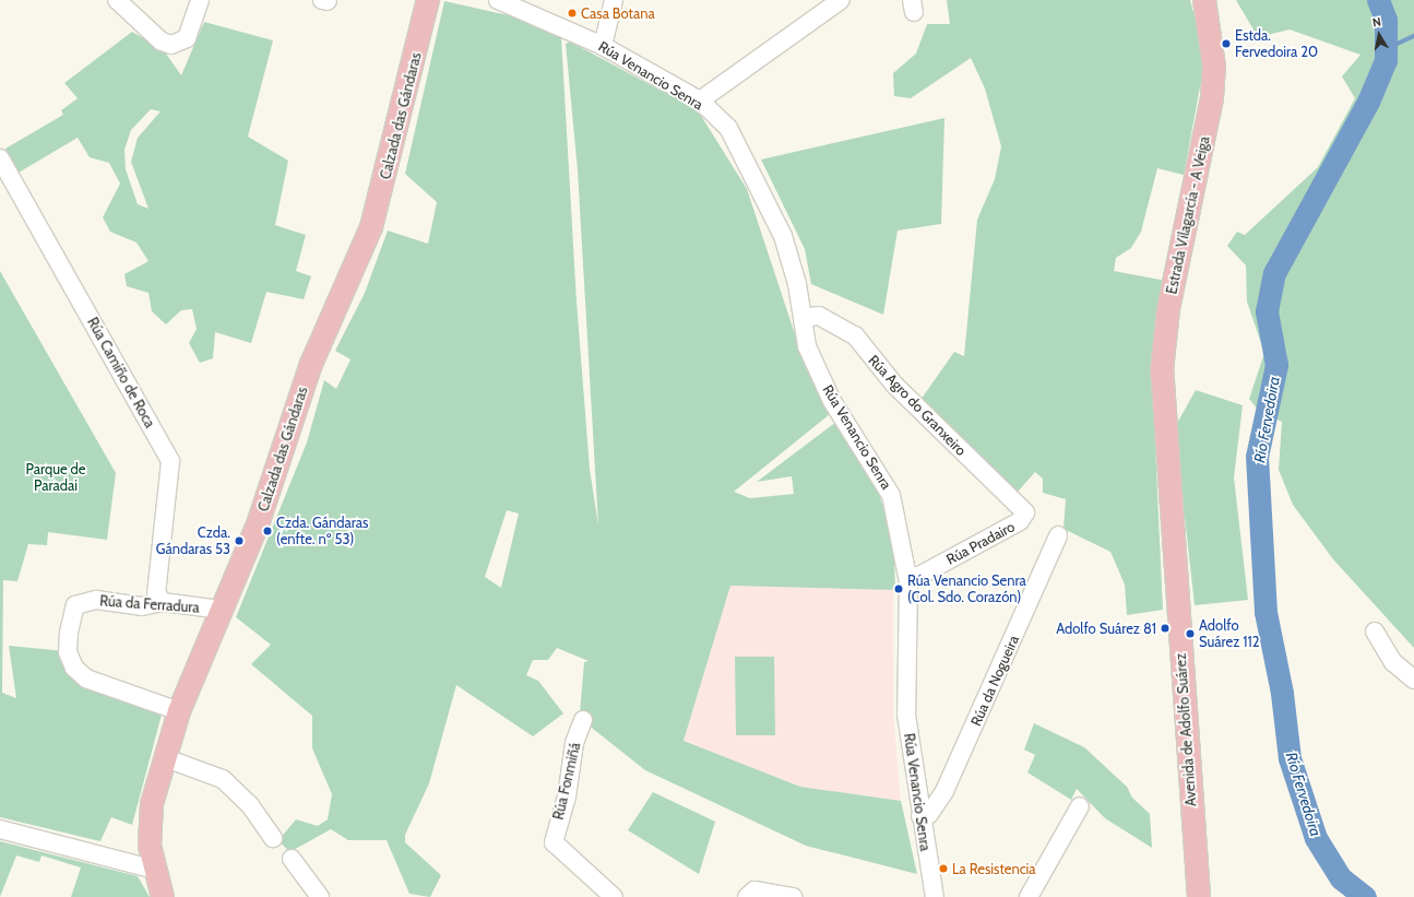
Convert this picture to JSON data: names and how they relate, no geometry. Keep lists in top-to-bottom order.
{
  "streets": {
    "main road": ["Calzada das Gándaras", "Estrada Vilagarcía - A Veiga", "Avenida de Adolfo Suárez"],
    "street": [
      "Rúa Venancio Senra",
      "Rúa Camiño de Roca",
      "Rúa Agro do Granxeiro",
      "Rúa Pradairo",
      "Rúa da Ferradura",
      "Rúa da Nogueira",
      "Rúa Fonmiñá"
    ]
  },
  "crossings": [
    ["Rúa Venancio Senra", "Rúa Agro do Granxeiro"],
    ["Rúa Venancio Senra", "Rúa Pradairo"],
    ["Rúa Venancio Senra", "Rúa da Nogueira"],
    ["Calzada das Gándaras", "Rúa da Ferradura"],
    ["Estrada Vilagarcía - A Veiga", "Avenida de Adolfo Suárez"],
    ["Rúa Camiño de Roca", "Rúa da Ferradura"],
    ["Rúa Agro do Granxeiro", "Rúa Pradairo"]
  ],
  "water": ["Río Fervedoira"],
  "parks": ["Parque de Paradai"],
  "places": [
    "Casa Botana",
    "Estda. Fervedoira 20",
    "Czda. Gándaras (enfte. nº 53)",
    "Czda. Gándaras 53",
    "Rúa Venancio Senra (Col. Sdo. Corazón)",
    "Adolfo Suárez 81",
    "Adolfo Suárez 112",
    "La Resistencia"
  ],
  "north": "top"
}
